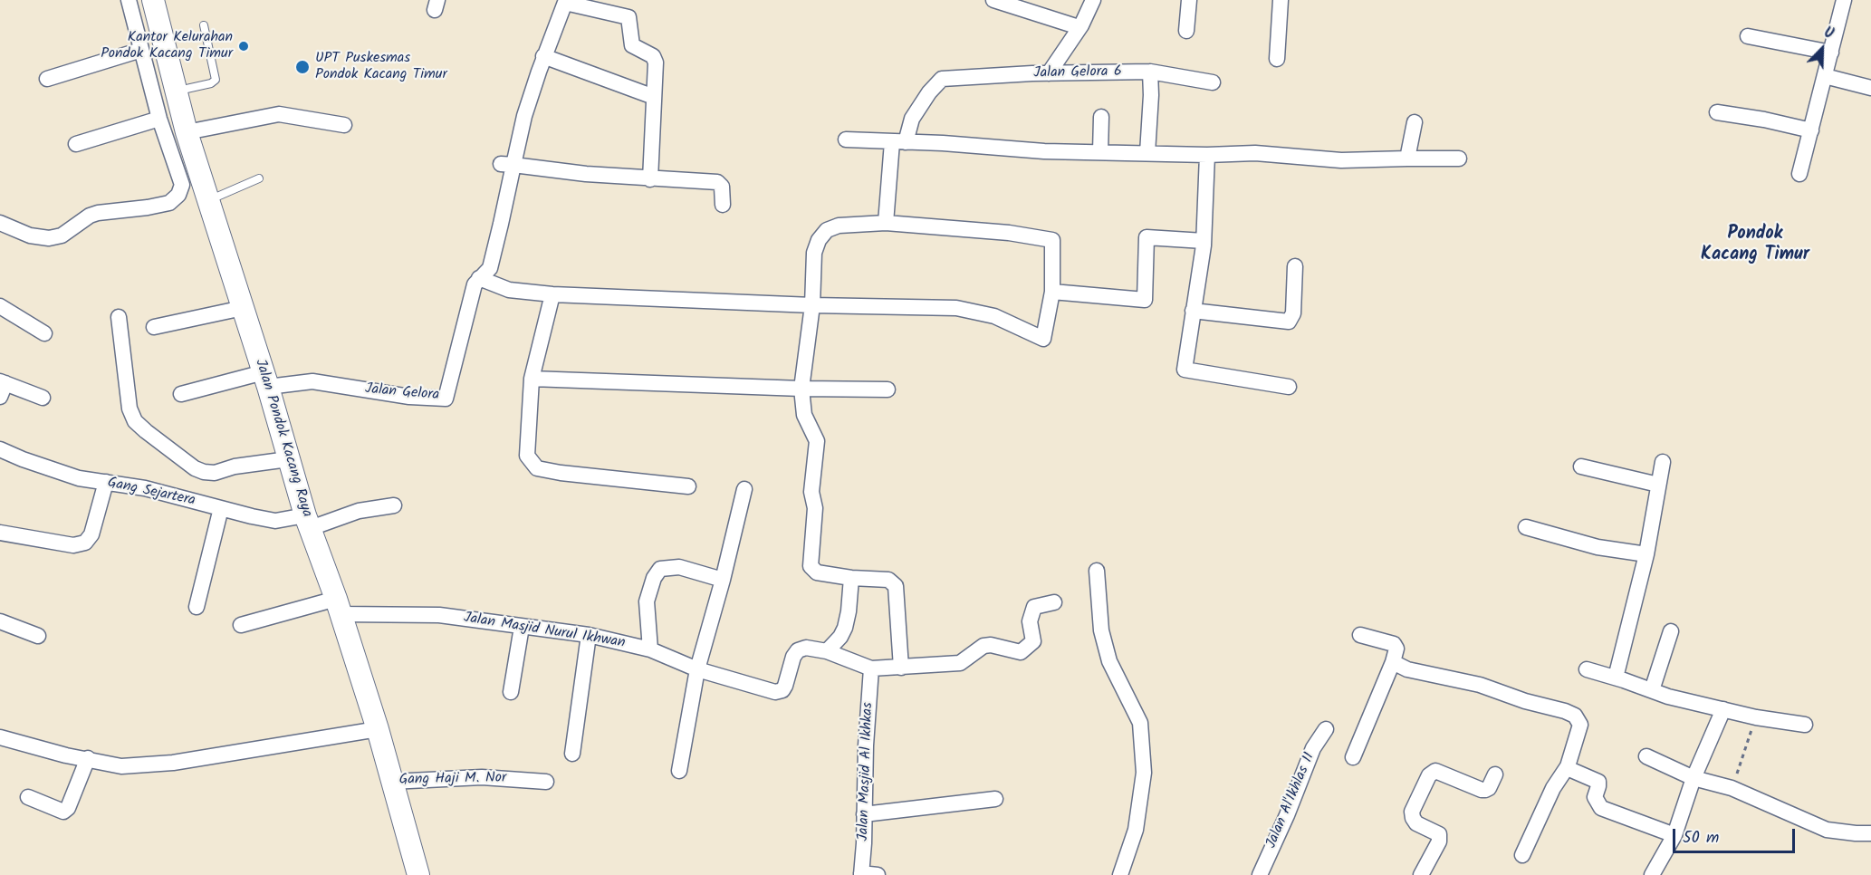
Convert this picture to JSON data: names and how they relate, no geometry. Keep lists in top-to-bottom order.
{
  "streets": {
    "main road": ["Jalan Pondok Kacang Raya"],
    "street": [
      "Jalan Gelora 6",
      "Jalan Gelora",
      "Gang Sejartera",
      "Jalan Masjid Nurul Ikhwan",
      "Jalan Masjid Al Ikhkas",
      "Gang Haji M. Nor",
      "Jalan Al'Ikhlas II"
    ]
  },
  "crossings": [
    ["Jalan Gelora", "Jalan Pondok Kacang Raya"],
    ["Jalan Pondok Kacang Raya", "Gang Sejartera"],
    ["Jalan Pondok Kacang Raya", "Jalan Masjid Nurul Ikhwan"],
    ["Jalan Pondok Kacang Raya", "Gang Haji M. Nor"],
    ["Jalan Masjid Nurul Ikhwan", "Jalan Masjid Al Ikhkas"]
  ],
  "districts": ["Pondok Kacang Timur"],
  "places": ["Kantor Kelurahan Pondok Kacang Timur", "UPT Puskesmas Pondok Kacang Timur"],
  "scale_bar": "50 m",
  "north": "top right"
}
